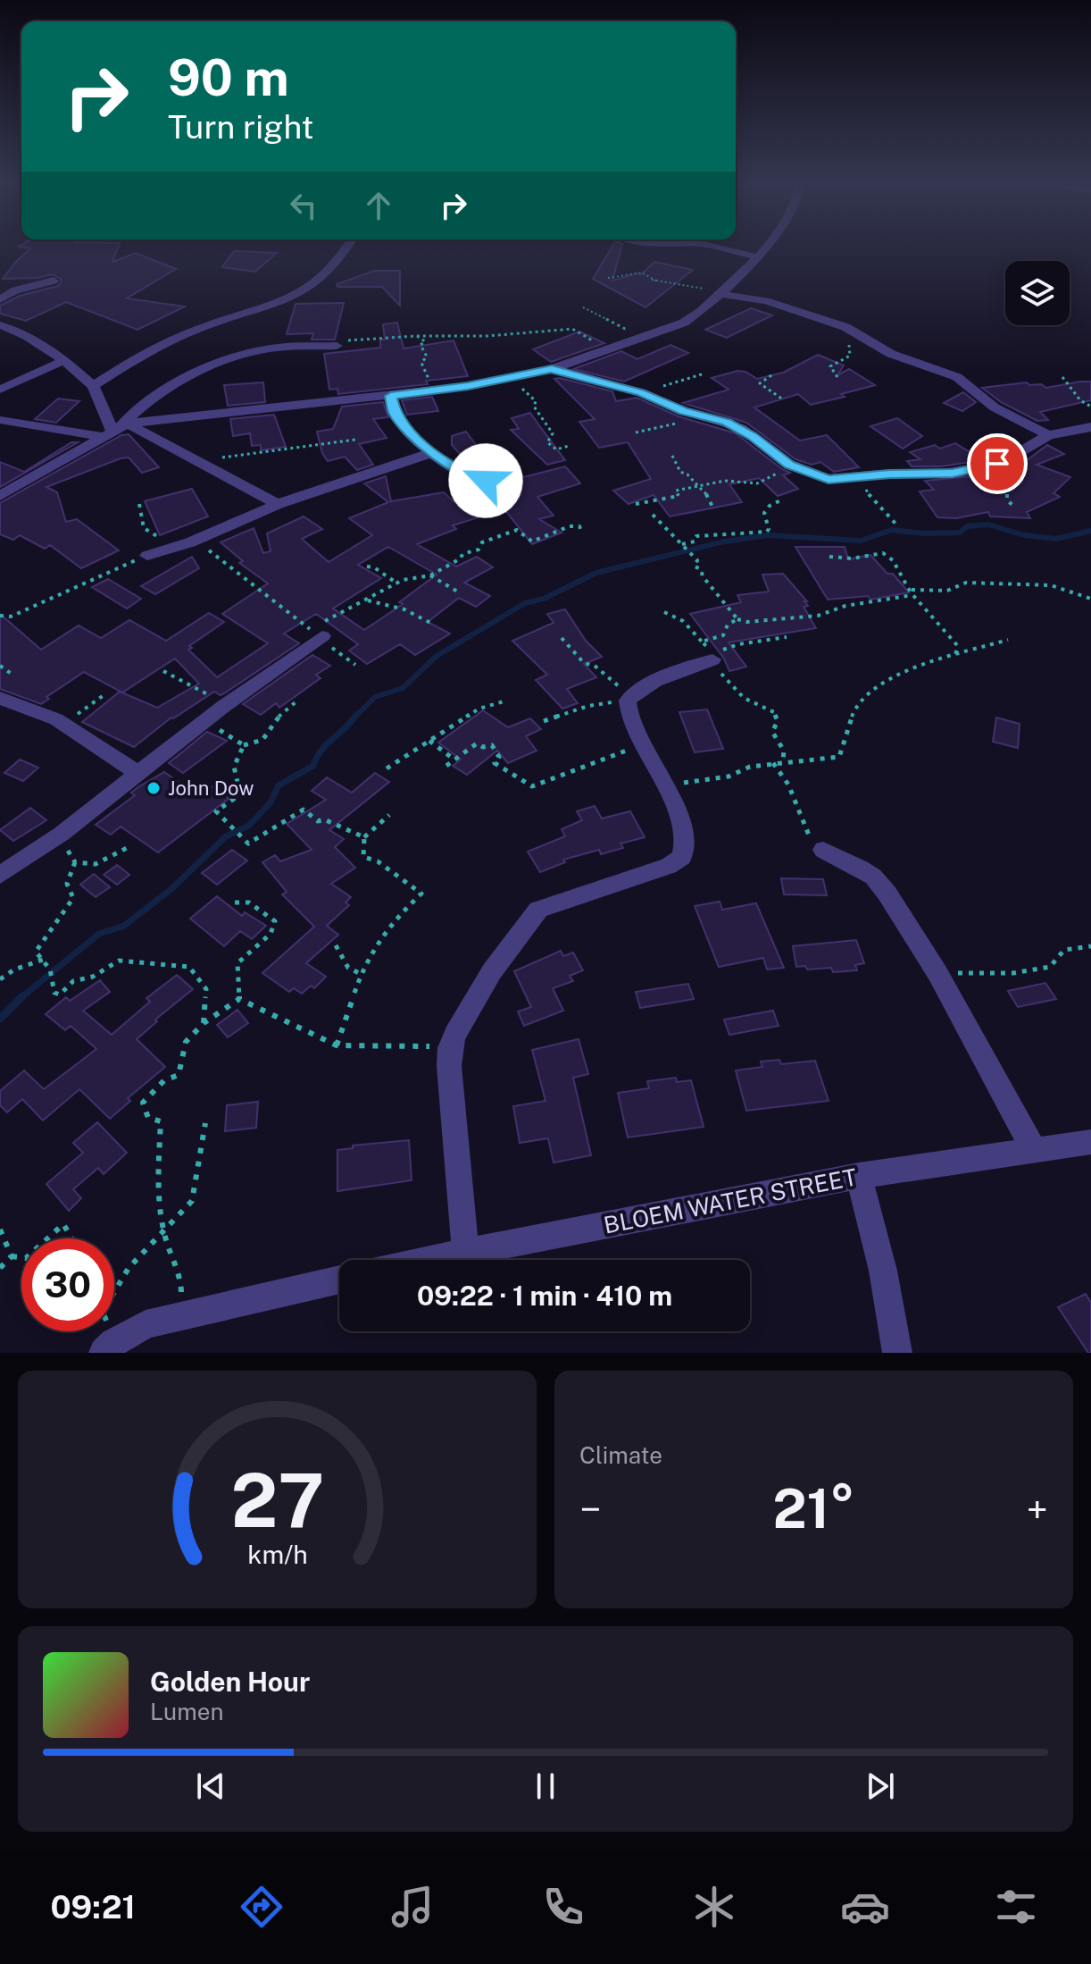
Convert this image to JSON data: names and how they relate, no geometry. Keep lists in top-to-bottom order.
{
  "streets": {
    "street": ["BLOEM WATER STREET"]
  },
  "places": ["John Dow"],
  "page": {
    "turn": ["90 m", "Turn right"],
    "limit": "30",
    "trip": "09:22 · 1 min · 410 m",
    "tile": "Climate",
    "heat": ["−", "21°", "+"],
    "song": ["Golden Hour", "Lumen"],
    "tabs": "09:21",
    "gauge": ["27", "km/h"]
  }
}
